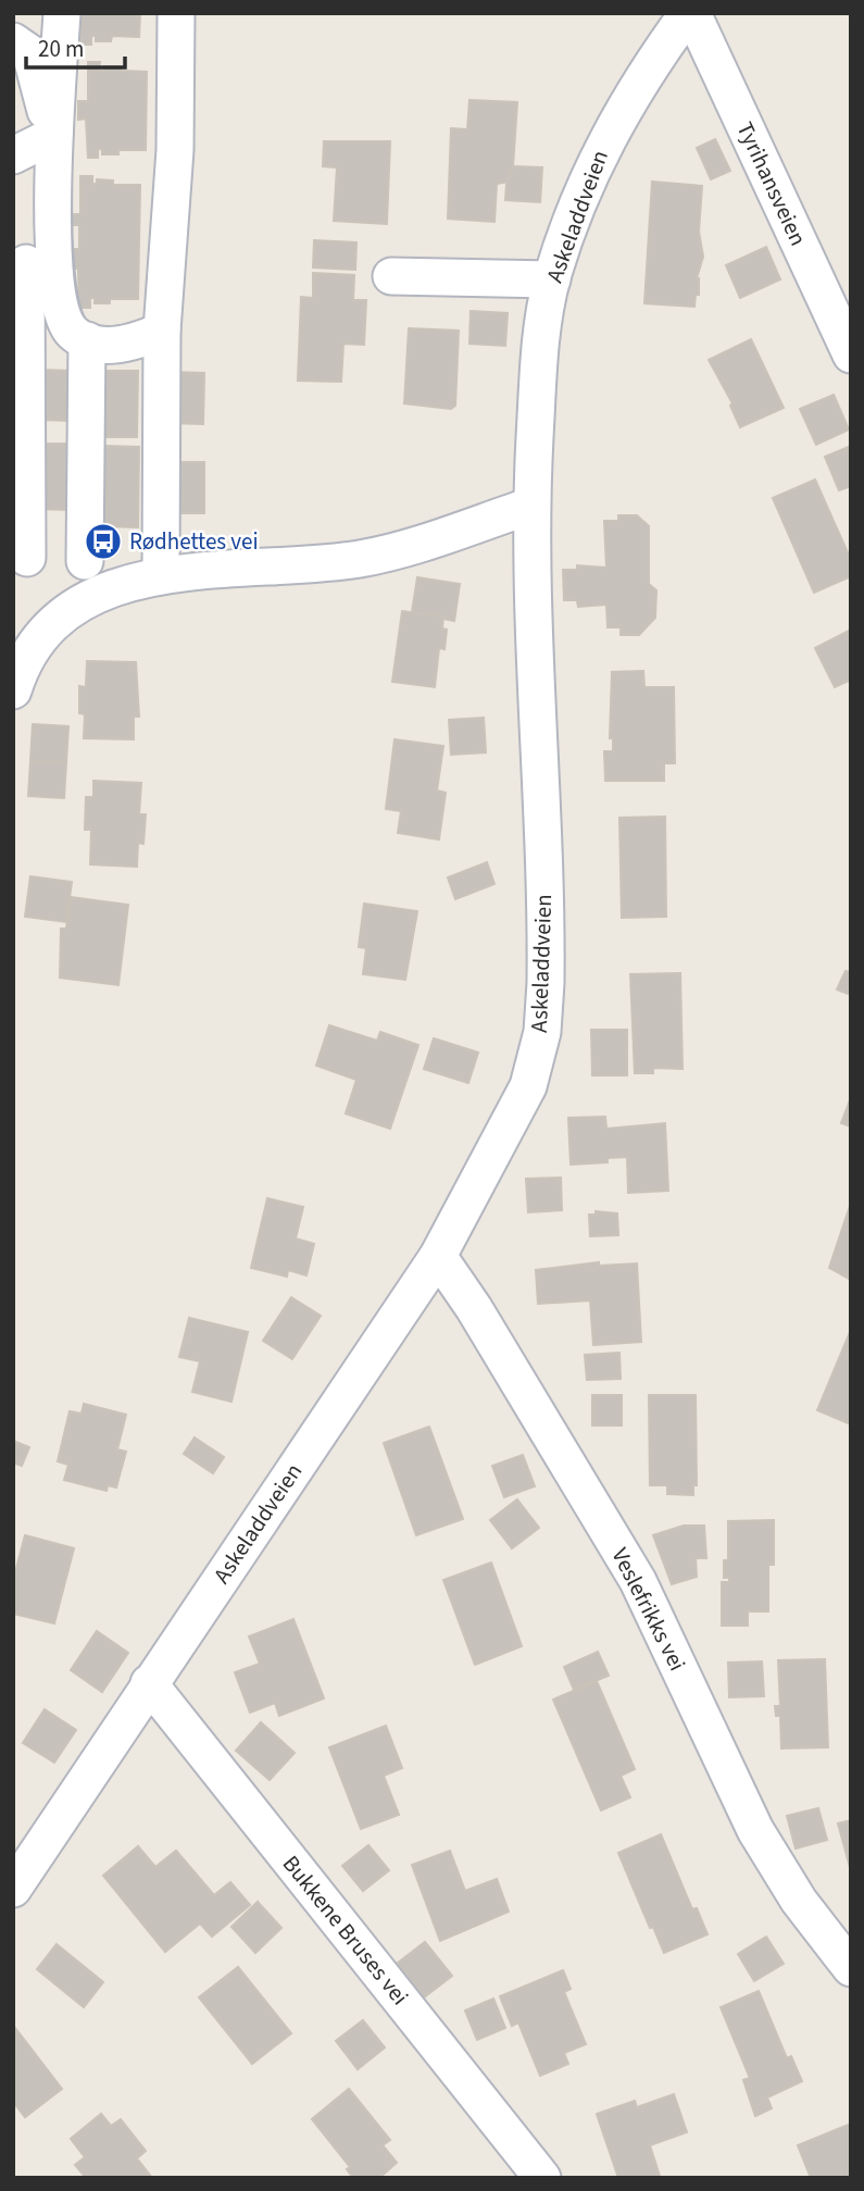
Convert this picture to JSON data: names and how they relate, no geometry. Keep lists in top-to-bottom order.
{
  "streets": {
    "street": [
      "Tyrihansveien",
      "Askeladdveien",
      "Veslefrikks vei",
      "Bukkene Bruses vei"
    ]
  },
  "crossings": [
    ["Tyrihansveien", "Askeladdveien"],
    ["Askeladdveien", "Veslefrikks vei"],
    ["Askeladdveien", "Bukkene Bruses vei"]
  ],
  "places": {
    "bus stop": ["Rødhettes vei"]
  },
  "scale_bar": "20 m"
}
